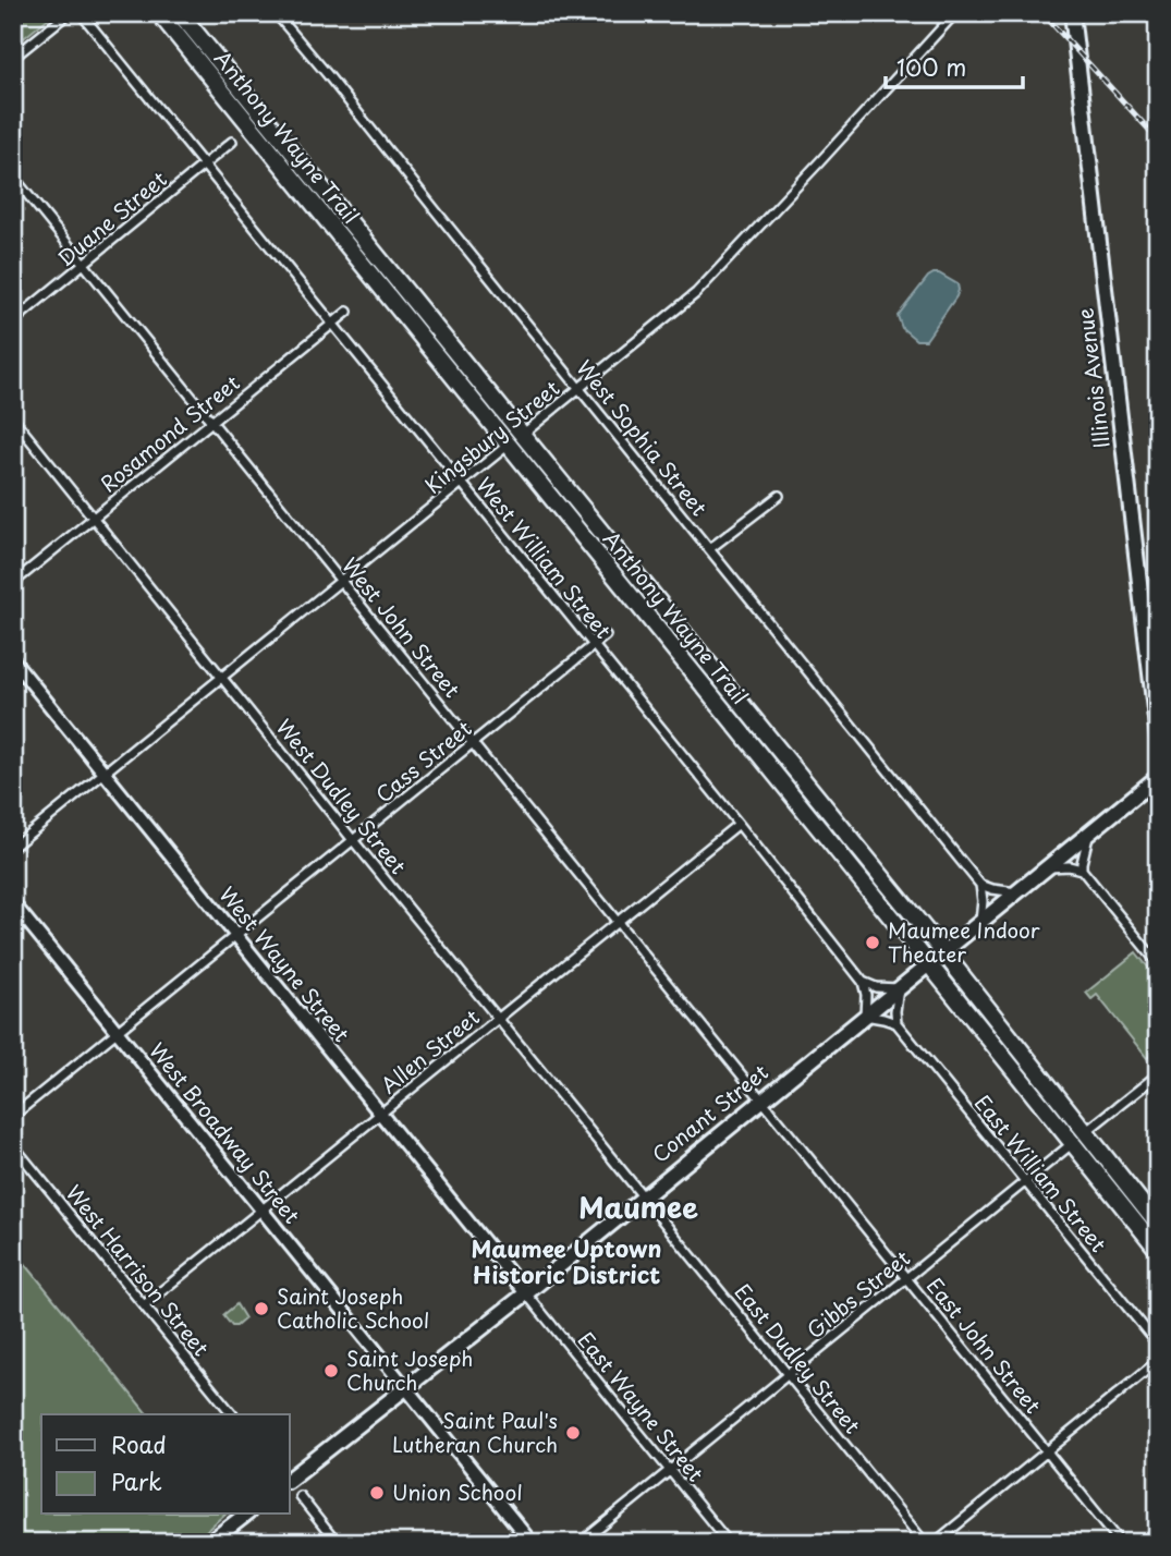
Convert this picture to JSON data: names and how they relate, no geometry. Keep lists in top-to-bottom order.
{
  "streets": {
    "highway": ["Anthony Wayne Trail"],
    "main road": ["Illinois Avenue", "Conant Street"],
    "street": [
      "Duane Street",
      "Rosamond Street",
      "Kingsbury Street",
      "West Sophia Street",
      "West William Street",
      "West John Street",
      "Cass Street",
      "West Dudley Street",
      "West Wayne Street",
      "Allen Street",
      "West Broadway Street",
      "East William Street",
      "West Harrison Street",
      "Gibbs Street",
      "East John Street",
      "East Dudley Street",
      "East Wayne Street"
    ]
  },
  "crossings": [
    ["Anthony Wayne Trail", "Kingsbury Street"],
    ["Anthony Wayne Trail", "Conant Street"],
    ["Anthony Wayne Trail", "Gibbs Street"],
    ["Duane Street", "West William Street"],
    ["Duane Street", "West John Street"],
    ["Rosamond Street", "West William Street"],
    ["Rosamond Street", "West John Street"],
    ["Rosamond Street", "West Dudley Street"],
    ["Kingsbury Street", "West Sophia Street"],
    ["Kingsbury Street", "West William Street"],
    ["Kingsbury Street", "West John Street"],
    ["Kingsbury Street", "West Dudley Street"],
    ["Kingsbury Street", "West Wayne Street"],
    ["West William Street", "Cass Street"],
    ["West William Street", "Allen Street"],
    ["West John Street", "Cass Street"],
    ["West John Street", "Allen Street"],
    ["West John Street", "Conant Street"],
    ["West John Street", "East John Street"],
    ["Cass Street", "West Dudley Street"],
    ["Cass Street", "West Wayne Street"],
    ["Cass Street", "West Broadway Street"],
    ["West Dudley Street", "Allen Street"],
    ["West Dudley Street", "Conant Street"],
    ["West Dudley Street", "East Dudley Street"],
    ["West Wayne Street", "Allen Street"],
    ["West Wayne Street", "Conant Street"],
    ["West Wayne Street", "East Wayne Street"],
    ["Allen Street", "West Broadway Street"],
    ["Allen Street", "West Harrison Street"],
    ["Conant Street", "West Broadway Street"],
    ["Conant Street", "East John Street"],
    ["Conant Street", "East Dudley Street"],
    ["Conant Street", "East Wayne Street"],
    ["East William Street", "Gibbs Street"],
    ["Gibbs Street", "East John Street"],
    ["Gibbs Street", "East Dudley Street"],
    ["Gibbs Street", "East Wayne Street"]
  ],
  "districts": ["Maumee", "Maumee Uptown Historic District"],
  "places": [
    "Maumee Indoor Theater",
    "Saint Joseph Catholic School",
    "Saint Joseph Church",
    "Saint Paul's Lutheran Church",
    "Union School"
  ],
  "legend": ["Road", "Park"],
  "scale_bar": "100 m"
}
